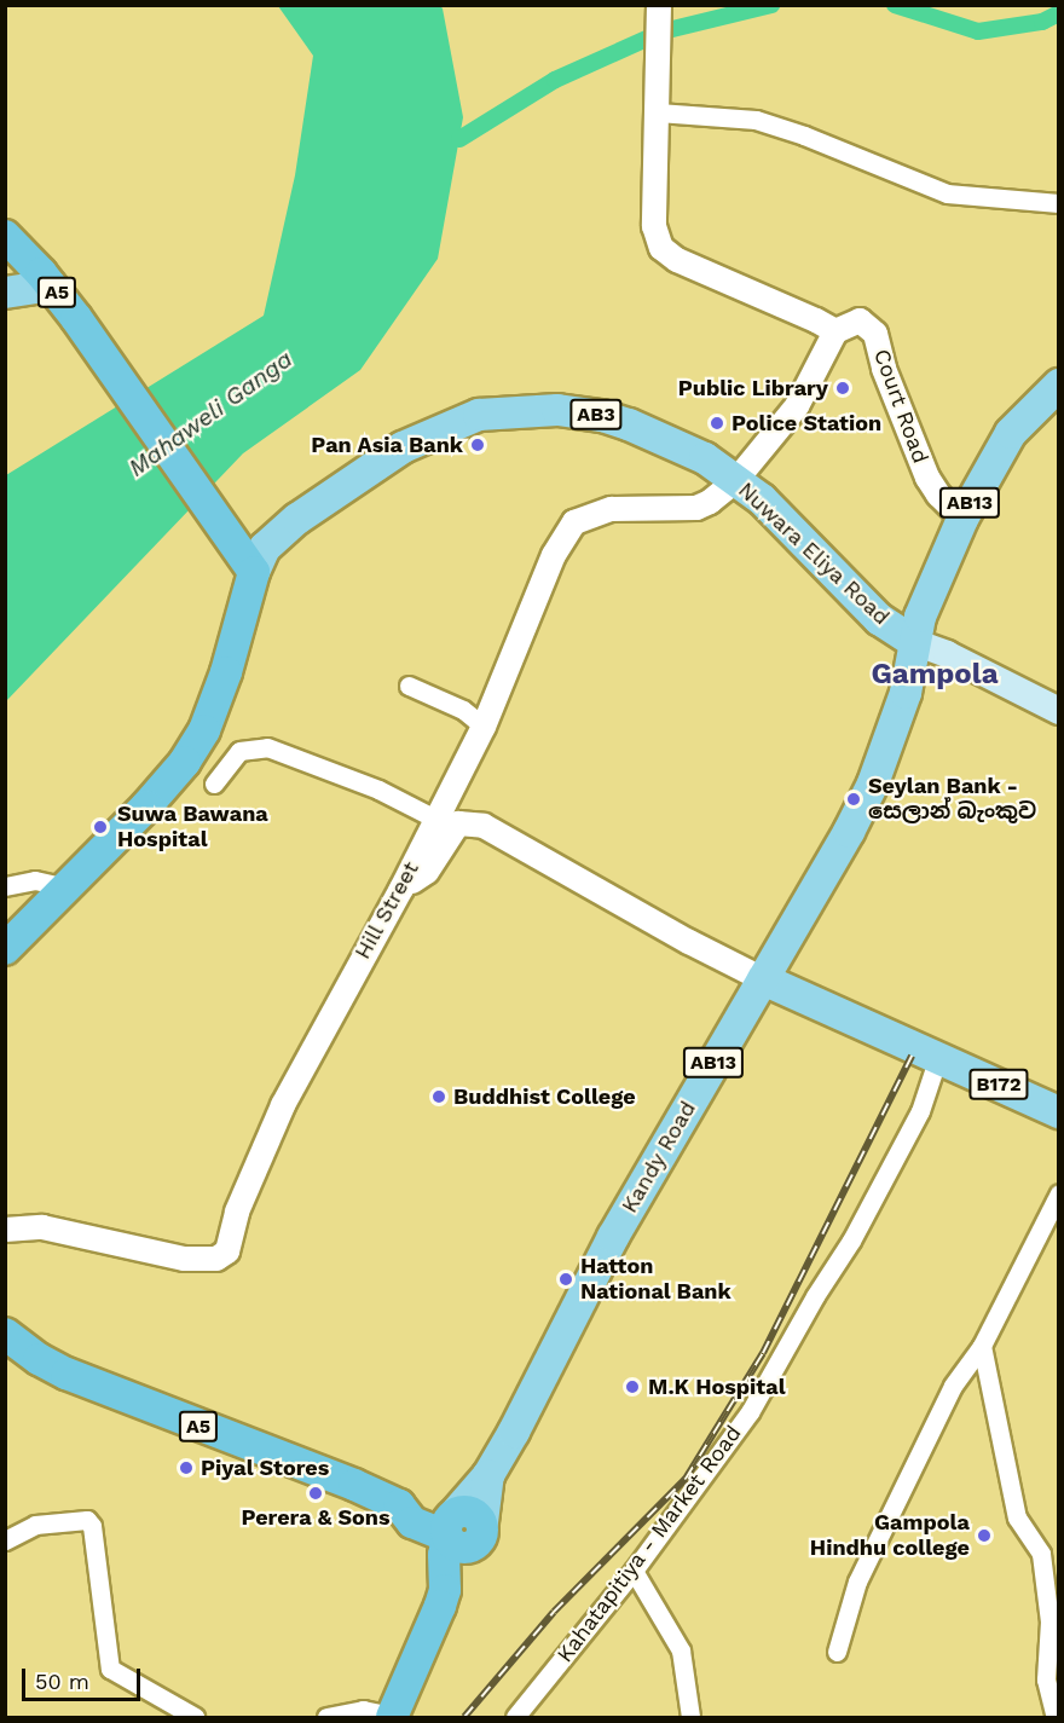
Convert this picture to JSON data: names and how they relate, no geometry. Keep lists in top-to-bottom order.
{
  "streets": {
    "highway": ["A5", "Kandy Road"],
    "main road": [
      "AB3",
      "AB13",
      "Nuwara Eliya Road",
      "B172"
    ],
    "street": ["Court Road", "Hill Street", "Kahatapitiya - Market Road"]
  },
  "crossings": [
    ["A5", "Nuwara Eliya Road"],
    ["A5", "Kandy Road"],
    ["Court Road", "AB13"],
    ["AB13", "Nuwara Eliya Road"],
    ["AB13", "Kandy Road"],
    ["Nuwara Eliya Road", "Hill Street"],
    ["Nuwara Eliya Road", "Kandy Road"],
    ["B172", "Kandy Road"],
    ["B172", "Kahatapitiya - Market Road"]
  ],
  "districts": ["Gampola"],
  "water": ["Mahaweli Ganga"],
  "places": [
    "Public Library",
    "Police Station",
    "Pan Asia Bank",
    "Seylan Bank - සෙලාන් බැංකුව",
    "Suwa Bawana Hospital",
    "Buddhist College",
    "Hatton National Bank",
    "M.K Hospital",
    "Piyal Stores",
    "Perera & Sons",
    "Gampola Hindhu college"
  ],
  "scale_bar": "50 m"
}
